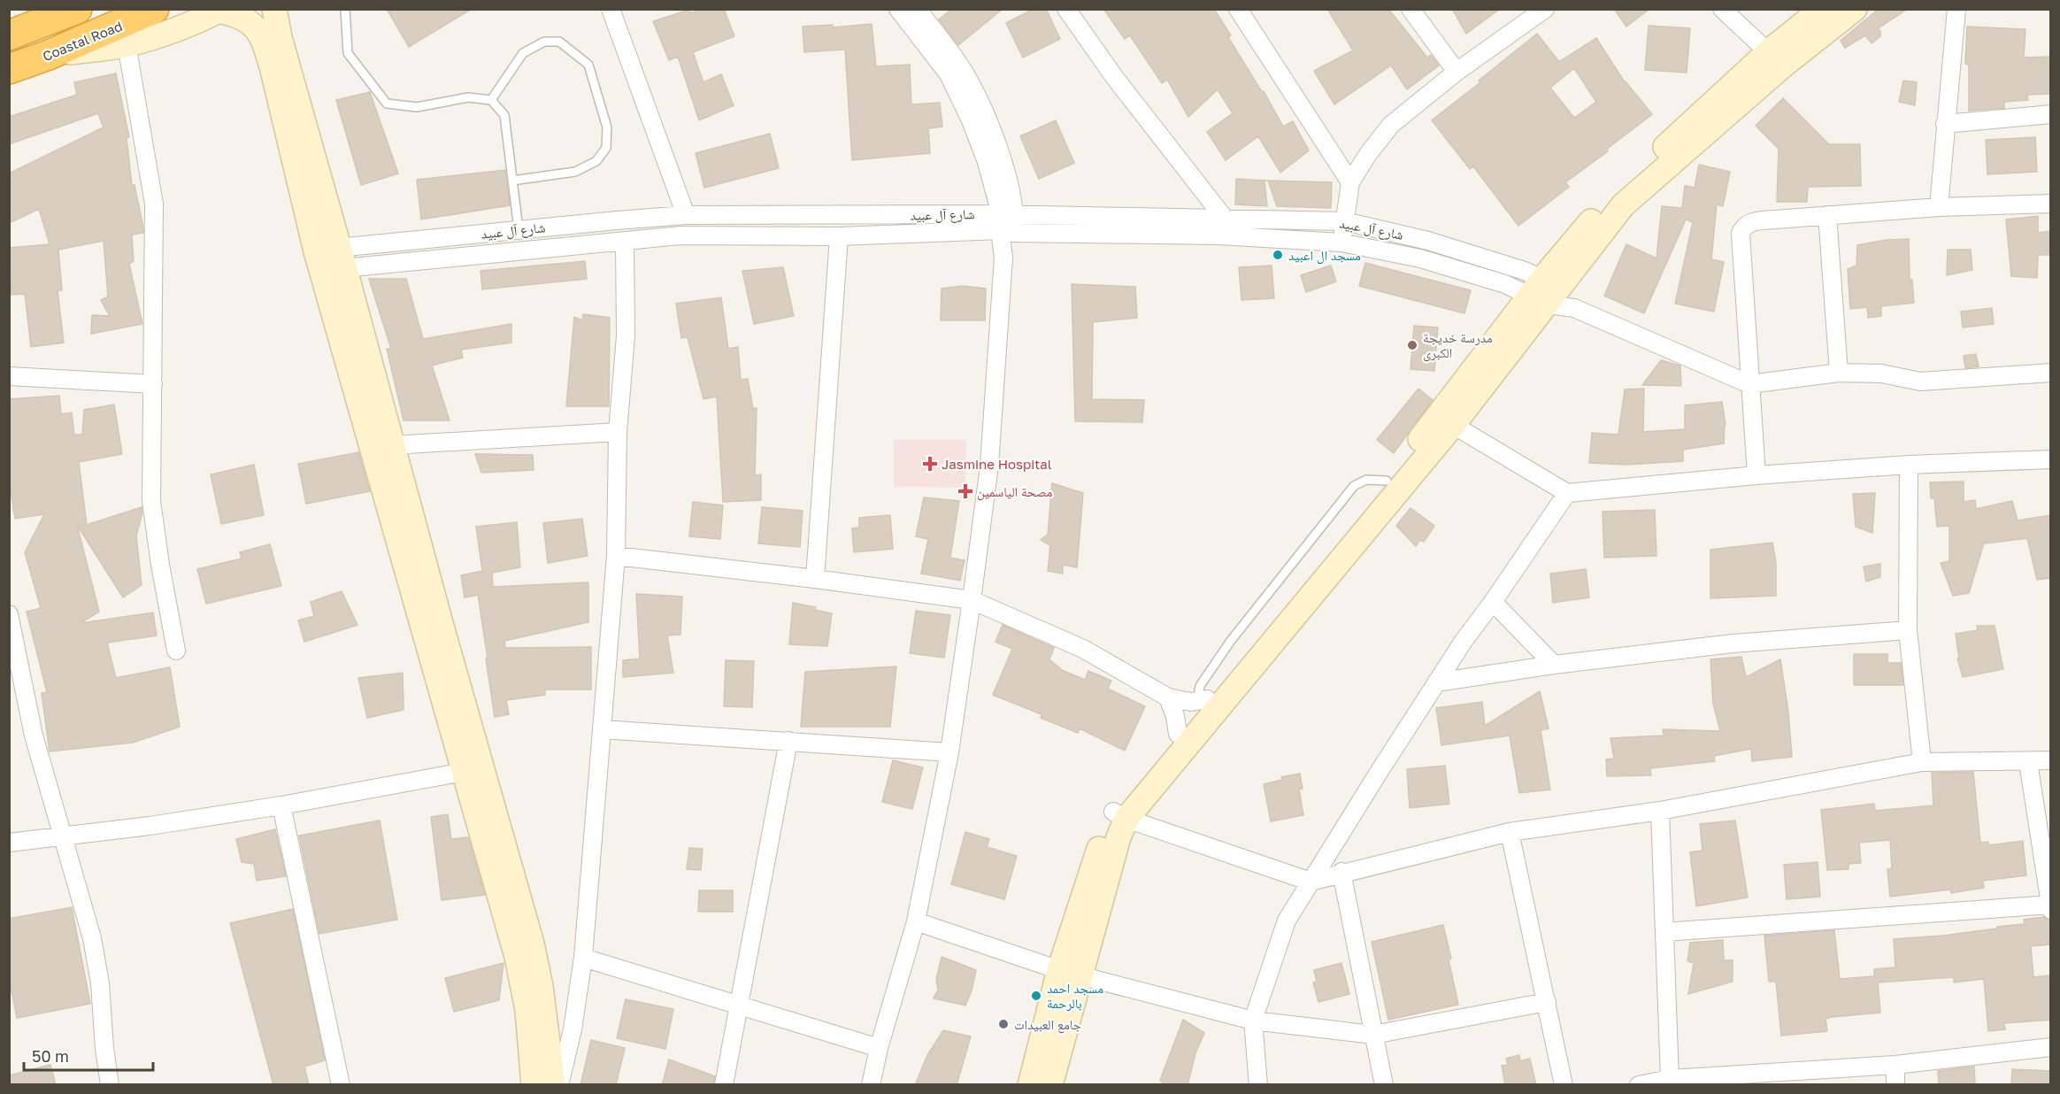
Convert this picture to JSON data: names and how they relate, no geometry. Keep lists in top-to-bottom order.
{
  "streets": {
    "highway": ["Coastal Road"],
    "street": ["شارع آل عبيد"]
  },
  "places": {
    "other": [
      "مسجد ال اعبيد",
      "مدرسة خديجة الكبرى",
      "مسجد احمد بالرحمة",
      "جامع العبيدات"
    ],
    "health": ["Jasmine Hospital", "مصحة الياسمين"]
  },
  "scale_bar": "50 m"
}
